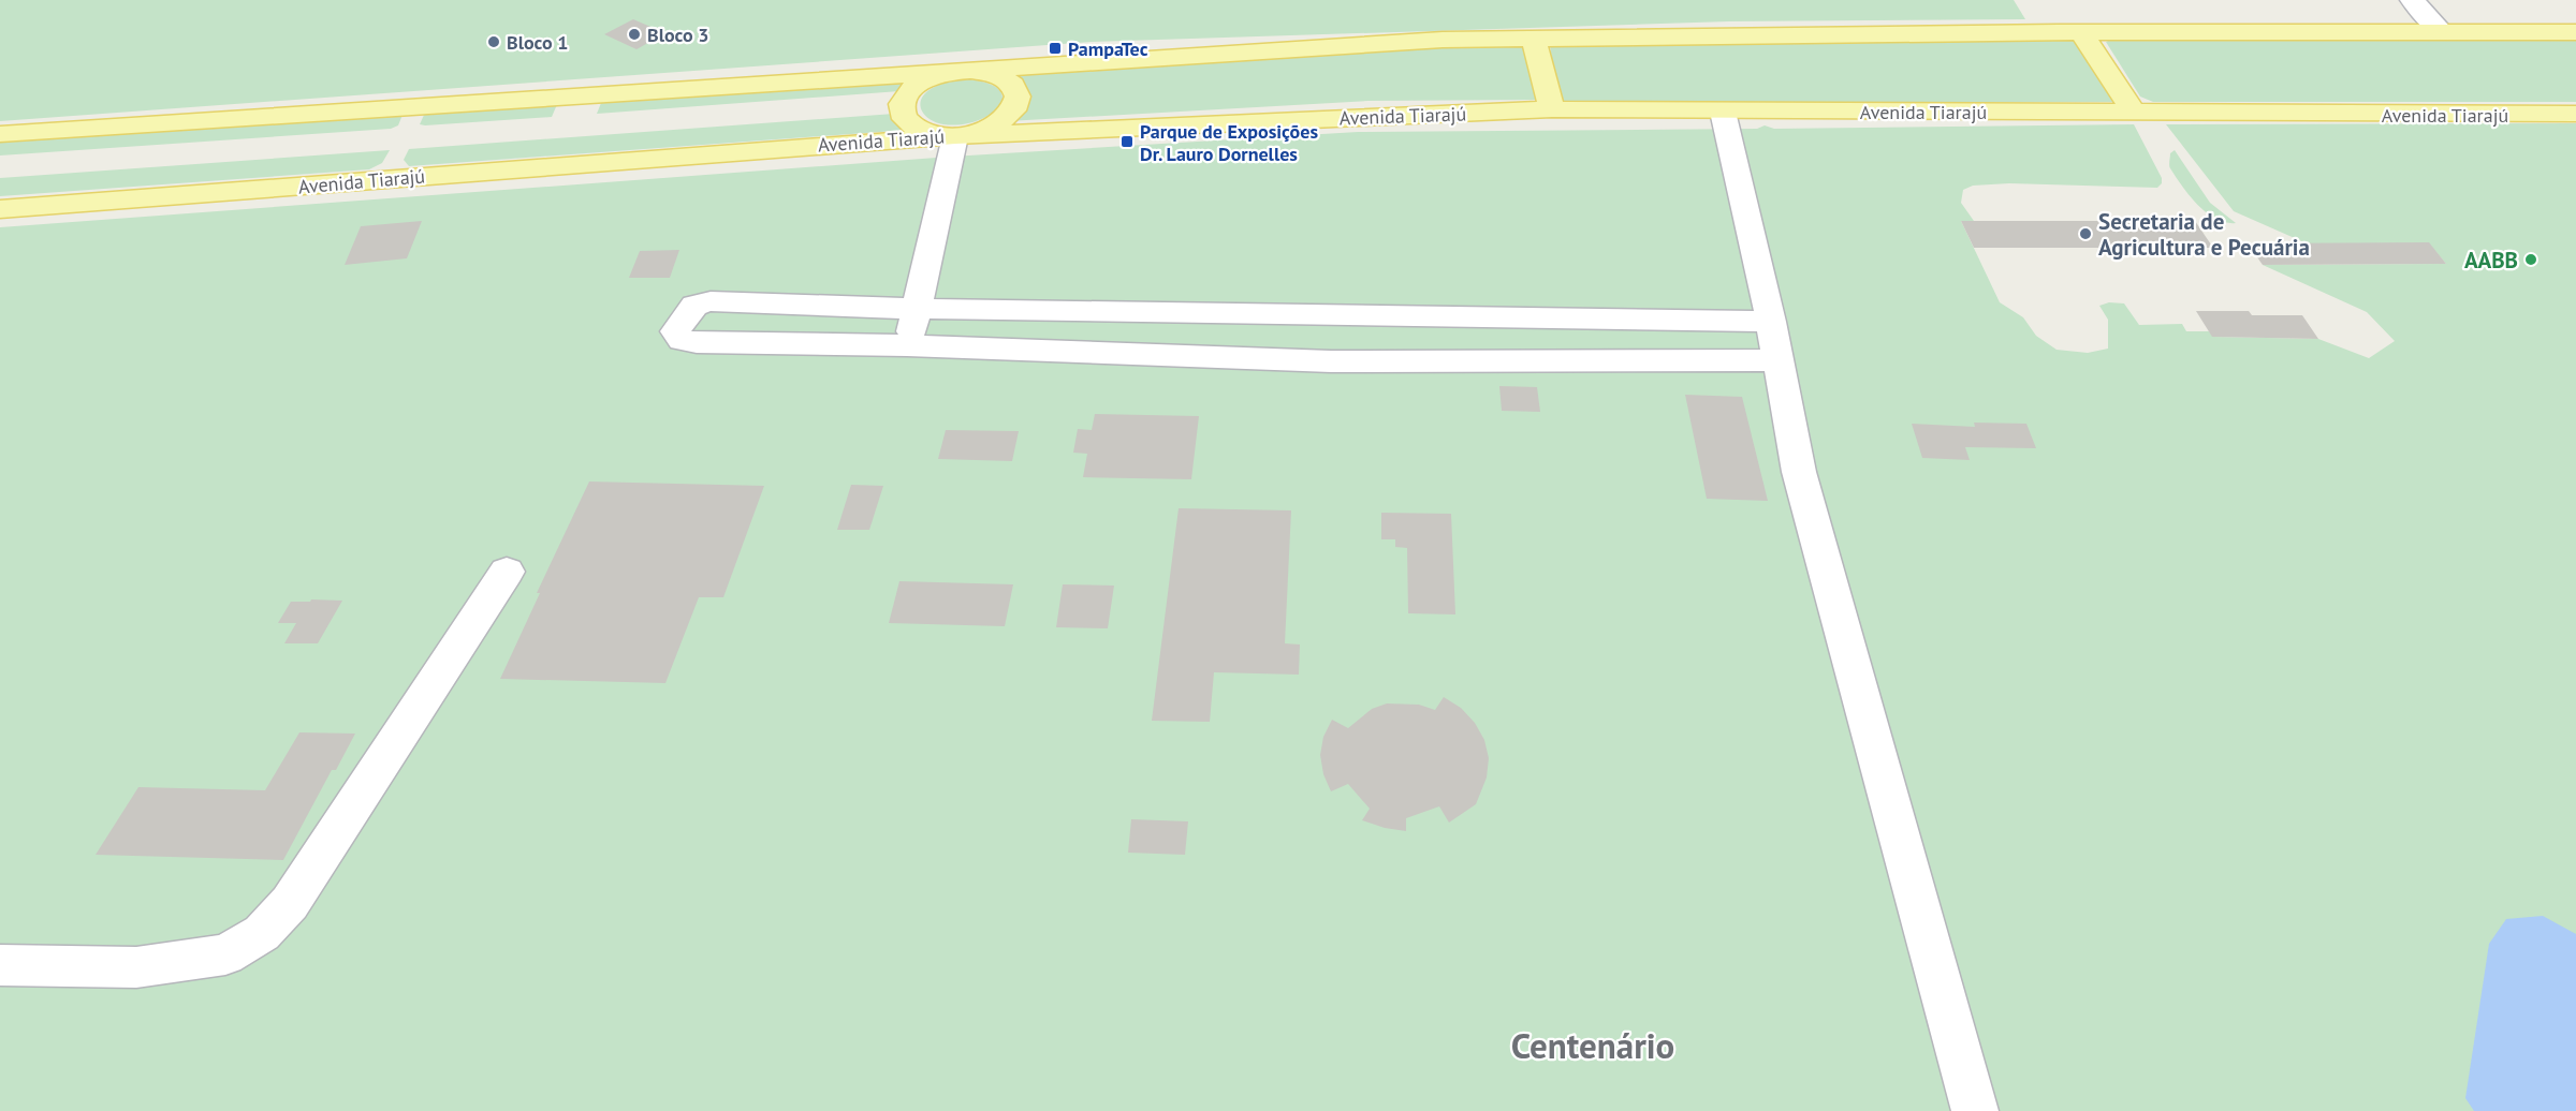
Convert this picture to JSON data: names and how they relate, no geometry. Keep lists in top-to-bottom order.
{
  "streets": {
    "main road": ["Avenida Tiarajú"]
  },
  "districts": ["Centenário"],
  "places": {
    "other": [
      "Bloco 3",
      "Bloco 1",
      "Secretaria de Agricultura e Pecuária",
      "AABB"
    ],
    "transit": ["PampaTec", "Parque de Exposições Dr. Lauro Dornelles"]
  }
}
